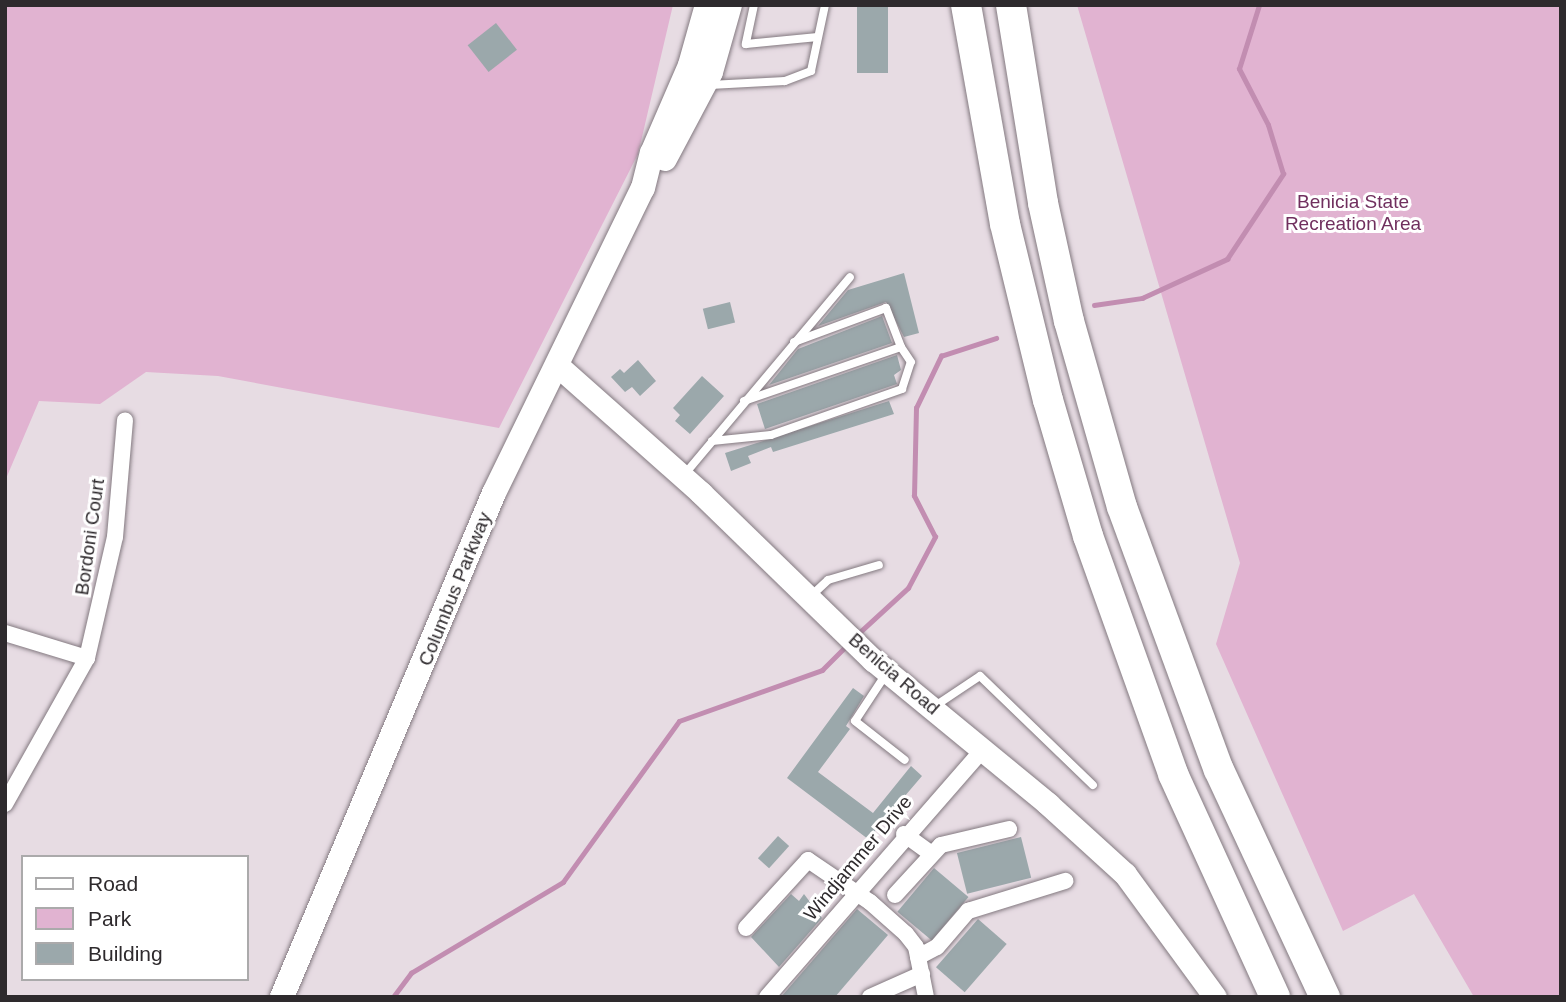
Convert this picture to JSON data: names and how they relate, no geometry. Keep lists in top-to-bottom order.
{
  "streets": {
    "main road": ["Columbus Parkway", "Benicia Road"],
    "street": ["Bordoni Court", "Windjammer Drive"]
  },
  "crossings": [
    ["Columbus Parkway", "Benicia Road"],
    ["Benicia Road", "Windjammer Drive"]
  ],
  "parks": ["Benicia State Recreation Area"],
  "legend": ["Road", "Park", "Building"]
}
